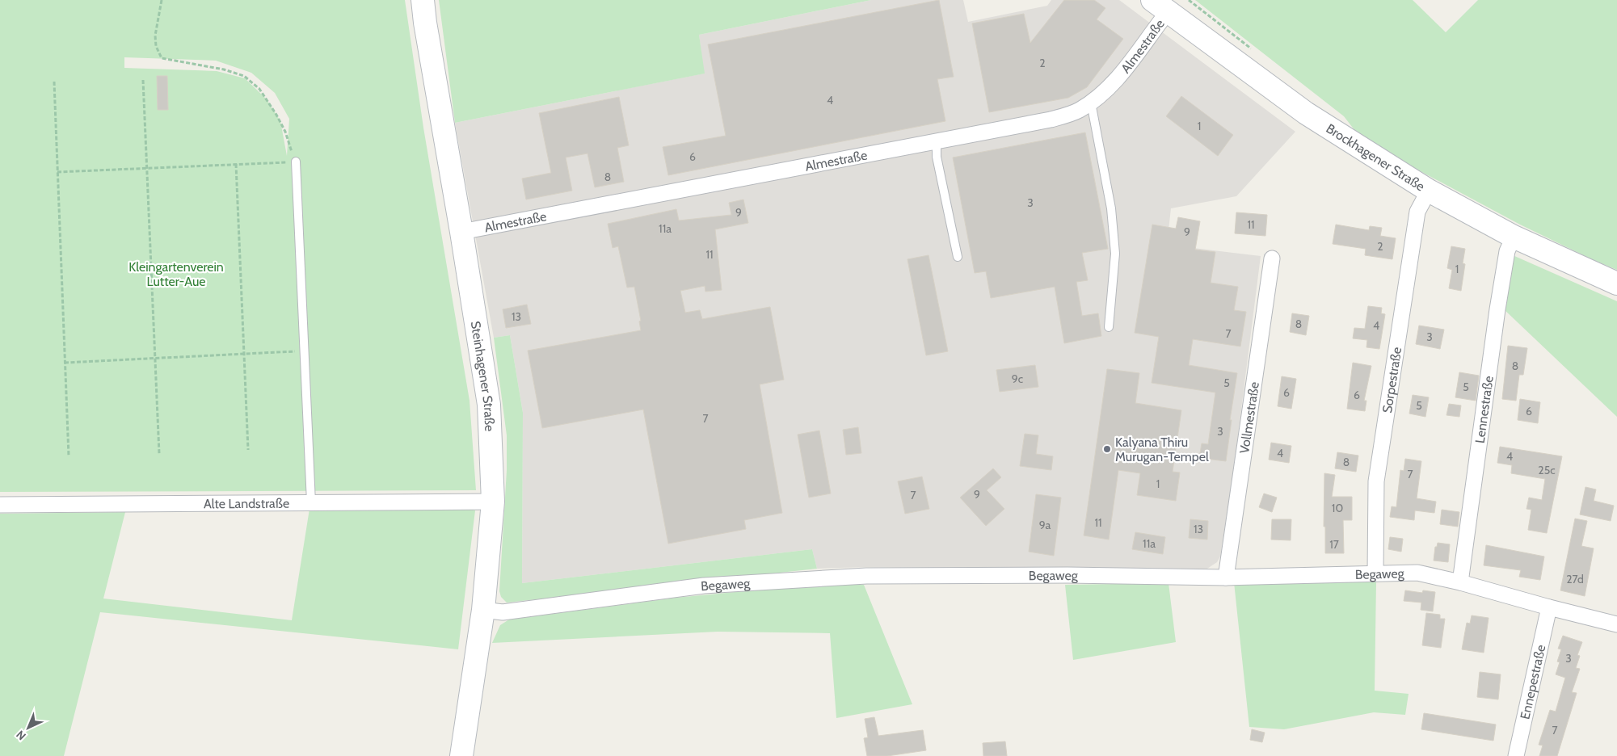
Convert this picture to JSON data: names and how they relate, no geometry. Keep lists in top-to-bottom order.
{
  "streets": {
    "main road": ["Brockhagener Straße", "Steinhagener Straße"],
    "street": [
      "Almestraße",
      "Sorpestraße",
      "Lennestraße",
      "Vollmestraße",
      "Alte Landstraße",
      "Begaweg",
      "Ennepestraße"
    ]
  },
  "crossings": [
    ["Almestraße", "Brockhagener Straße"],
    ["Almestraße", "Steinhagener Straße"],
    ["Brockhagener Straße", "Sorpestraße"],
    ["Brockhagener Straße", "Lennestraße"],
    ["Steinhagener Straße", "Alte Landstraße"],
    ["Steinhagener Straße", "Begaweg"],
    ["Sorpestraße", "Begaweg"],
    ["Lennestraße", "Begaweg"],
    ["Vollmestraße", "Begaweg"],
    ["Begaweg", "Ennepestraße"]
  ],
  "parks": ["Kleingartenverein Lutter-Aue"],
  "places": ["Kalyana Thiru Murugan-Tempel"],
  "house_numbers": [
    "2",
    "4",
    "1",
    "6",
    "8",
    "3",
    "9",
    "11",
    "11a",
    "9",
    "2",
    "11",
    "1",
    "13",
    "8",
    "4",
    "7",
    "3",
    "8",
    "9c",
    "5",
    "5",
    "6",
    "6",
    "5",
    "6",
    "7",
    "3",
    "4",
    "4",
    "8",
    "25c",
    "7",
    "1",
    "9",
    "7",
    "10",
    "11",
    "9a",
    "13",
    "11a",
    "17",
    "27d",
    "3",
    "7"
  ],
  "north": "bottom left"
}
